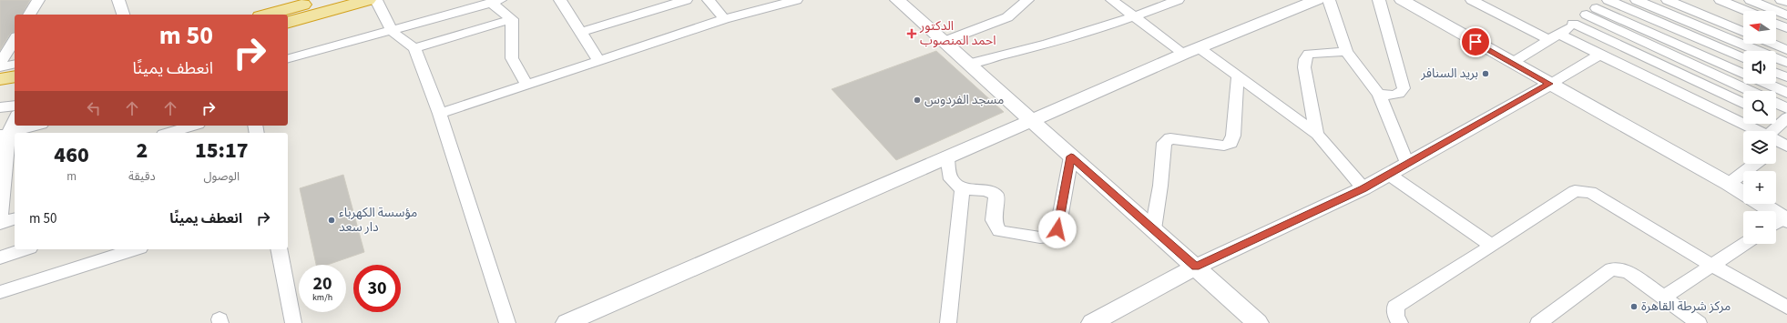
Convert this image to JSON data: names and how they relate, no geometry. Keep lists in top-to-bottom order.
{
  "places": {
    "health": ["الدكتور احمد المنصوب"],
    "other": [
      "بريد السنافر",
      "مسجد الفردوس",
      "مؤسسة الكهرباء دار سعد",
      "مركز شرطة القاهرة"
    ]
  },
  "north": "left",
  "page": {
    "map_buttons": ["+", "−"],
    "turn": ["50 m", "انعطف يمينًا"],
    "eta": [
      "15:17",
      "الوصول",
      "2",
      "دقيقة",
      "460",
      "m"
    ],
    "list": [
      {
        "name": "انعطف يمينًا",
        "value": "50 m"
      }
    ],
    "speed": "20 km/h",
    "limit": "30"
  }
}
